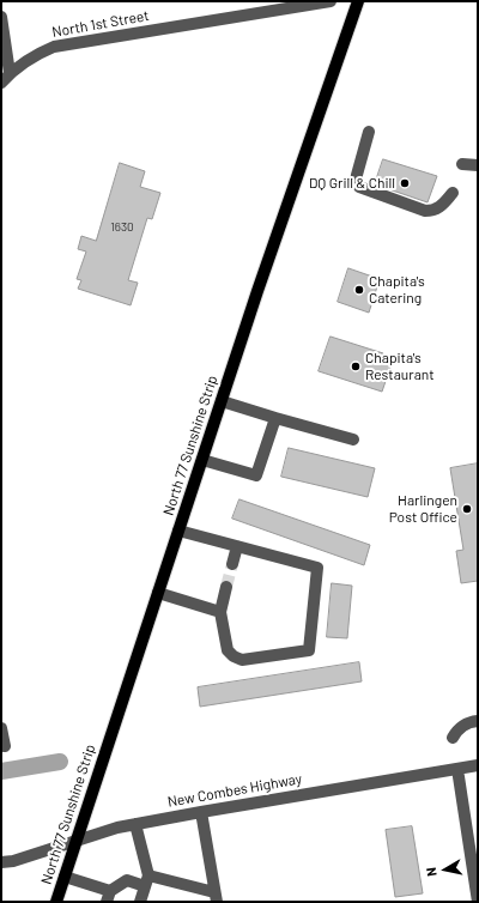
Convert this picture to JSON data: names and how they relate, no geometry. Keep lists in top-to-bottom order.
{
  "streets": {
    "main road": ["North 77 Sunshine Strip"],
    "street": ["North 1st Street", "New Combes Highway"]
  },
  "crossings": [
    ["North 77 Sunshine Strip", "New Combes Highway"]
  ],
  "places": [
    "DQ Grill & Chill",
    "Chapita's Catering",
    "Chapita's Restaurant",
    "Harlingen Post Office"
  ],
  "house_numbers": ["1630"],
  "north": "left"
}
